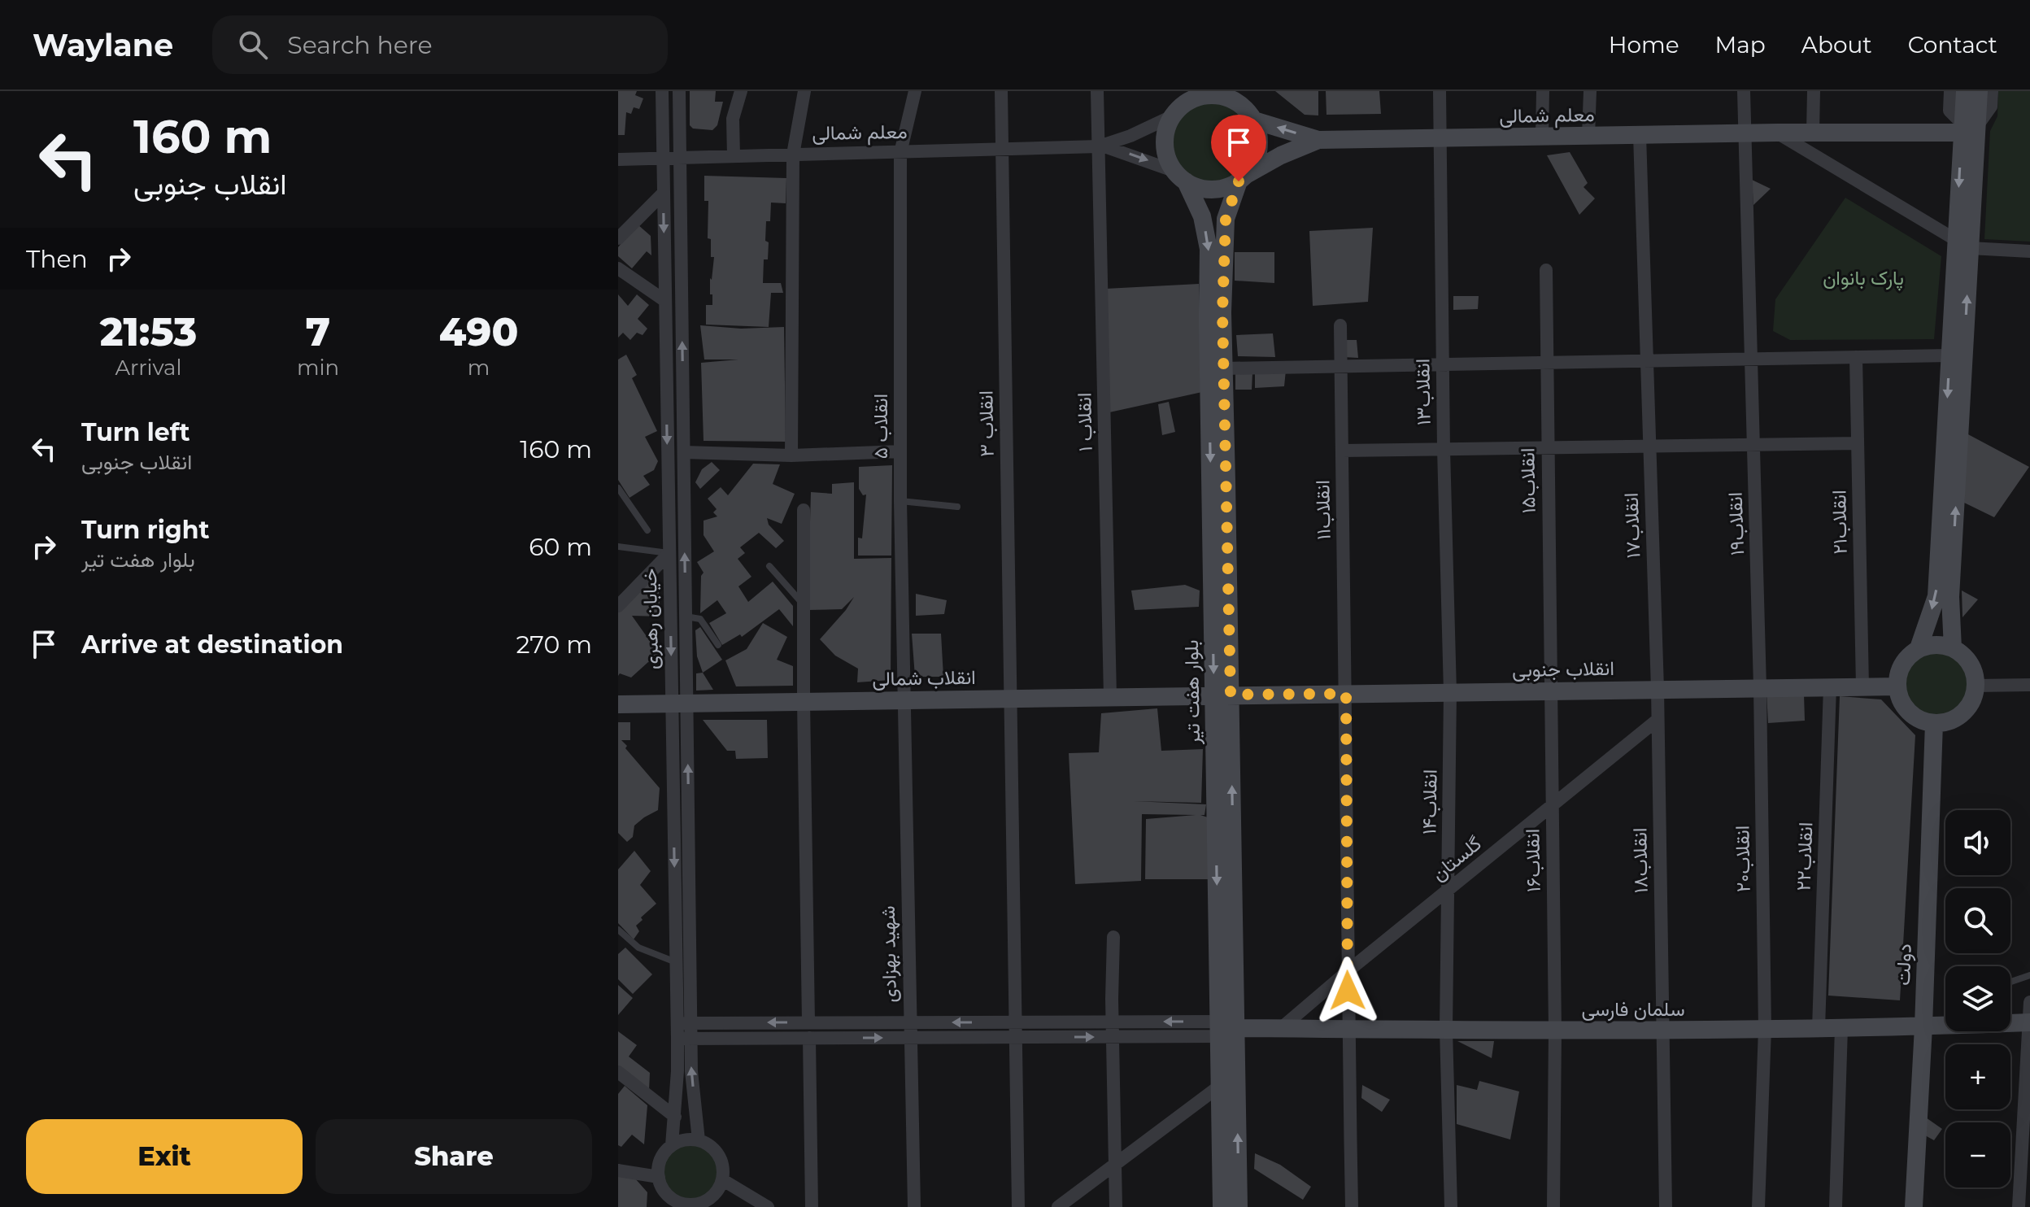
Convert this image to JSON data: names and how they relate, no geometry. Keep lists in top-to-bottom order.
{
  "streets": {
    "main road": [
      "معلم شمالی",
      "انقلاب جنوبی",
      "انقلاب شمالی",
      "بلوار هفت تیر",
      "دولت",
      "سلمان فارسی"
    ],
    "street": [
      "انقلاب۱۳",
      "انقلاب ۱",
      "انقلاب ۳",
      "انقلاب ۵",
      "انقلاب۱۵",
      "انقلاب۱۱",
      "انقلاب۲۱",
      "انقلاب۱۹",
      "انقلاب۱۷",
      "خیابان رهبری",
      "انقلاب۱۴",
      "انقلاب۲۲",
      "گلستان",
      "انقلاب۲۰",
      "انقلاب۱۶",
      "انقلاب۱۸",
      "شهید بهزادی"
    ]
  },
  "crossings": [
    ["معلم شمالی", "انقلاب۱۳"],
    ["معلم شمالی", "انقلاب ۱"],
    ["معلم شمالی", "انقلاب ۳"],
    ["معلم شمالی", "انقلاب ۵"],
    ["معلم شمالی", "انقلاب۱۹"],
    ["معلم شمالی", "انقلاب۱۷"],
    ["معلم شمالی", "خیابان رهبری"],
    ["انقلاب۱۳", "انقلاب جنوبی"],
    ["انقلاب۱۳", "انقلاب۱۴"],
    ["انقلاب ۱", "انقلاب شمالی"],
    ["انقلاب ۳", "انقلاب شمالی"],
    ["انقلاب ۵", "انقلاب شمالی"],
    ["انقلاب ۵", "شهید بهزادی"],
    ["انقلاب۱۵", "انقلاب جنوبی"],
    ["انقلاب۱۵", "انقلاب۱۶"],
    ["انقلاب۱۱", "انقلاب جنوبی"],
    ["انقلاب۱۱", "گلستان"],
    ["انقلاب۱۱", "سلمان فارسی"],
    ["انقلاب۲۱", "انقلاب جنوبی"],
    ["انقلاب۱۹", "انقلاب جنوبی"],
    ["انقلاب۱۹", "انقلاب۲۰"],
    ["انقلاب۱۷", "انقلاب جنوبی"],
    ["انقلاب۱۷", "انقلاب۱۸"],
    ["خیابان رهبری", "انقلاب شمالی"],
    ["انقلاب جنوبی", "انقلاب شمالی"],
    ["انقلاب جنوبی", "بلوار هفت تیر"],
    ["انقلاب جنوبی", "انقلاب۱۴"],
    ["انقلاب جنوبی", "انقلاب۲۲"],
    ["انقلاب جنوبی", "انقلاب۲۰"],
    ["انقلاب جنوبی", "انقلاب۱۶"],
    ["انقلاب جنوبی", "انقلاب۱۸"],
    ["انقلاب جنوبی", "دولت"],
    ["انقلاب شمالی", "بلوار هفت تیر"],
    ["انقلاب شمالی", "شهید بهزادی"],
    ["بلوار هفت تیر", "سلمان فارسی"],
    ["انقلاب۱۴", "گلستان"],
    ["انقلاب۱۴", "سلمان فارسی"],
    ["انقلاب۲۲", "سلمان فارسی"],
    ["گلستان", "انقلاب۱۶"],
    ["گلستان", "انقلاب۱۸"],
    ["گلستان", "سلمان فارسی"],
    ["انقلاب۲۰", "سلمان فارسی"],
    ["انقلاب۱۶", "سلمان فارسی"],
    ["انقلاب۱۸", "سلمان فارسی"],
    ["دولت", "سلمان فارسی"]
  ],
  "parks": ["پارک بانوان"],
  "page": {
    "header": "Waylane",
    "search": "Search here",
    "nav": [
      "Home",
      "Map",
      "About",
      "Contact"
    ],
    "turn": ["160 m", "انقلاب جنوبی"],
    "then": "Then",
    "eta": [
      "21:53",
      "Arrival",
      "7",
      "min",
      "490",
      "m"
    ],
    "list": [
      {
        "name": "Turn left",
        "note": "انقلاب جنوبی",
        "value": "160 m"
      },
      {
        "name": "Turn right",
        "note": "بلوار هفت تیر",
        "value": "60 m"
      },
      {
        "name": "Arrive at destination",
        "value": "270 m"
      }
    ],
    "map_buttons": ["+", "−"],
    "buttons": ["Exit", "Share"]
  }
}
